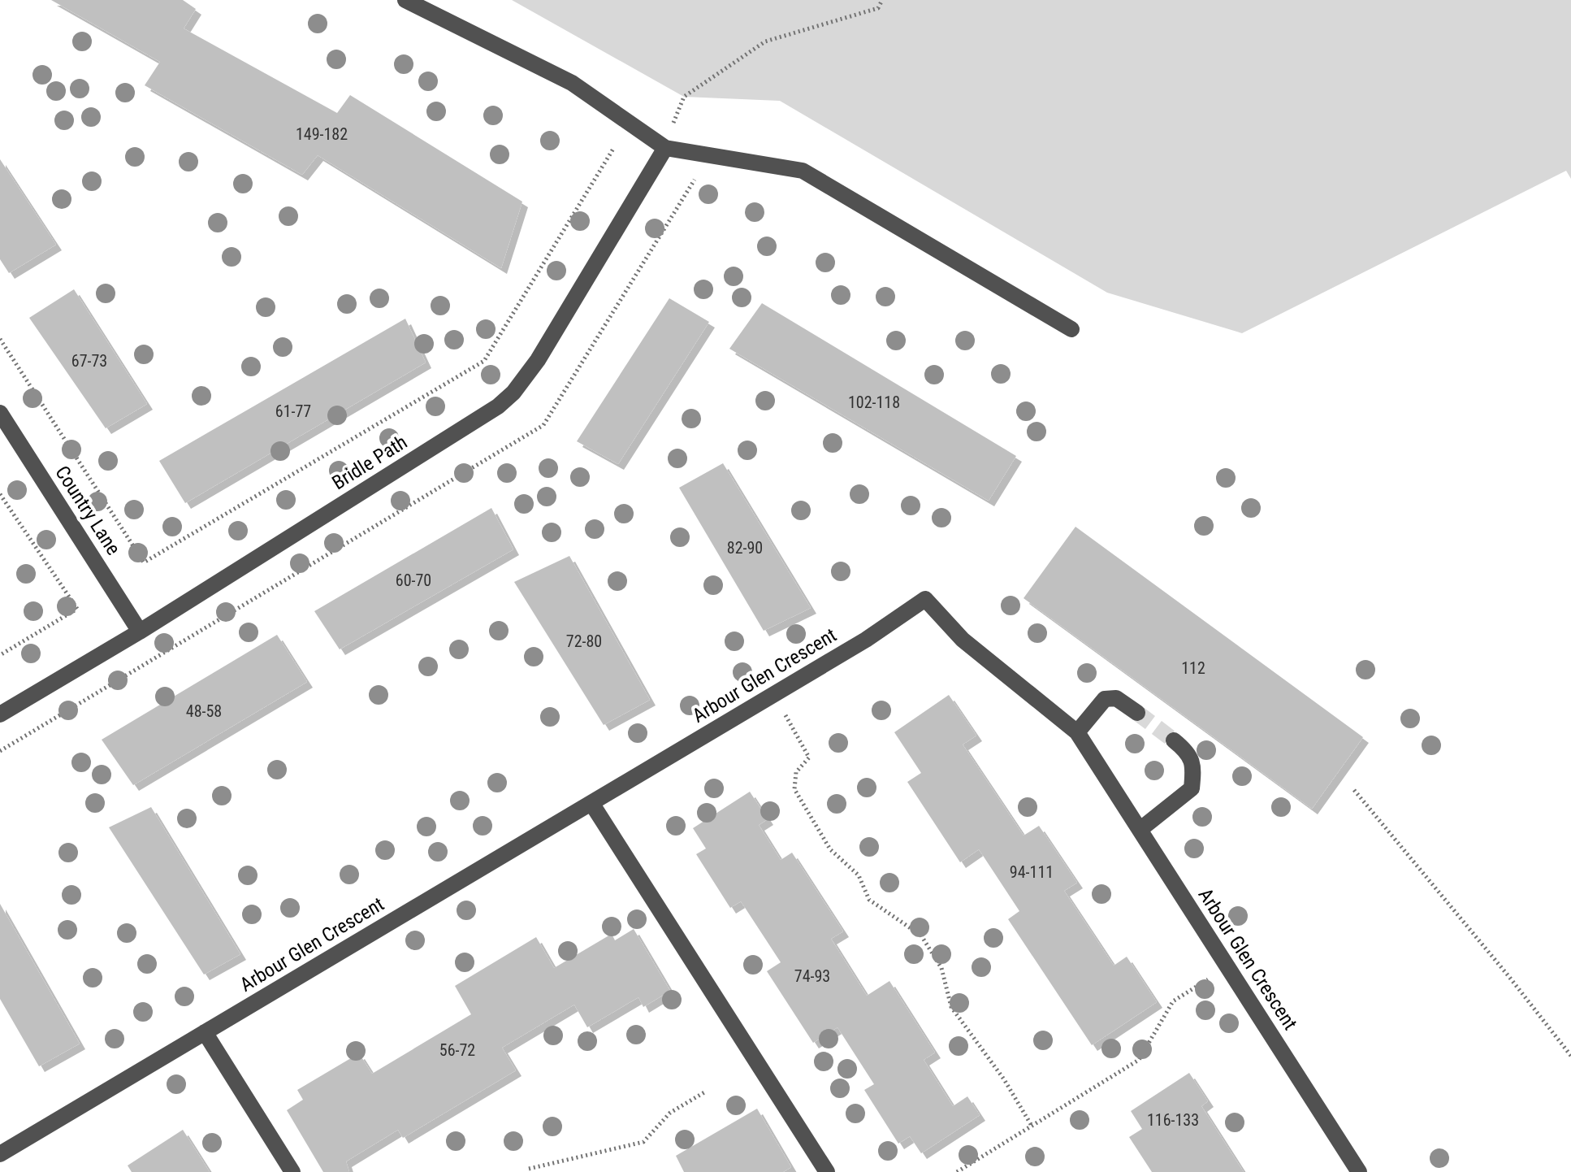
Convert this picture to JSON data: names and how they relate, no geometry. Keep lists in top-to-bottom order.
{
  "streets": {
    "street": ["Bridle Path", "Country Lane", "Arbour Glen Crescent"]
  },
  "crossings": [
    ["Bridle Path", "Country Lane"]
  ],
  "house_numbers": [
    "149-182",
    "67-73",
    "102-118",
    "61-77",
    "82-90",
    "60-70",
    "72-80",
    "112",
    "48-58",
    "94-111",
    "74-93",
    "56-72",
    "116-133"
  ]
}
